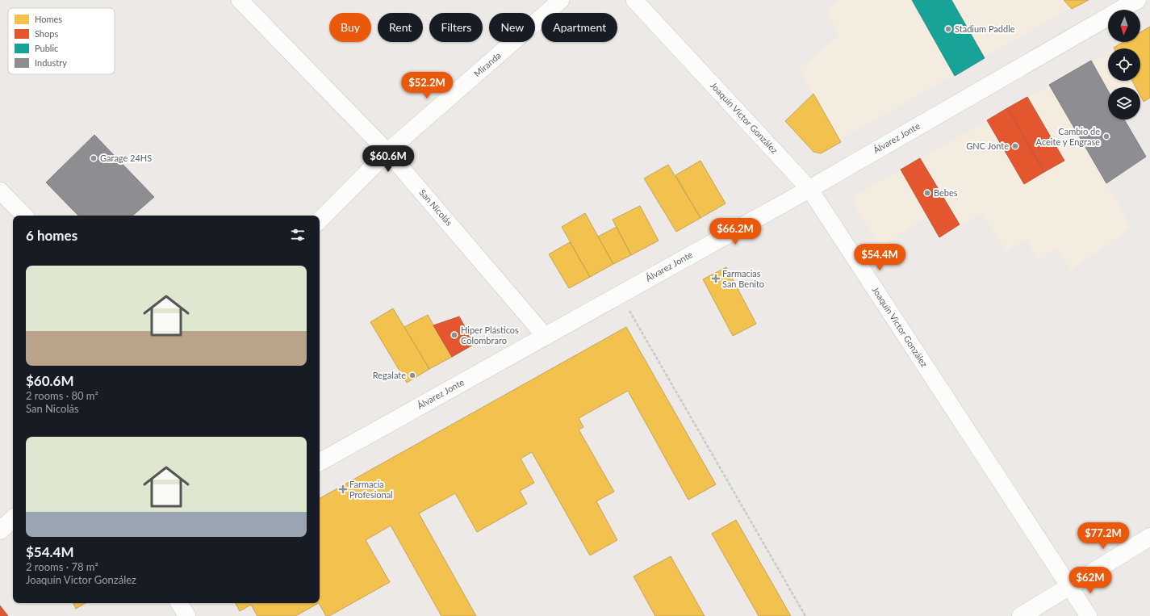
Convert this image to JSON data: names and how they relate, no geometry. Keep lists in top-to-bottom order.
{
  "streets": {
    "street": [
      "Miranda",
      "Joaquín Victor González",
      "Álvarez Jonte",
      "San Nicolás"
    ]
  },
  "crossings": [
    ["Miranda", "San Nicolás"],
    ["Joaquín Victor González", "Álvarez Jonte"],
    ["Álvarez Jonte", "San Nicolás"]
  ],
  "places": {
    "other": [
      "Stadium Paddle",
      "Cambio de Aceite y Engrase",
      "GNC Jonte",
      "Garage 24HS",
      "Bebes",
      "Hiper Plásticos Colombraro",
      "Regalate"
    ],
    "health": ["Farmacias San Benito", "Farmacia Profesional"]
  },
  "legend": [
    "Homes",
    "Shops",
    "Public",
    "Industry"
  ],
  "north": "bottom",
  "page": {
    "chip": [
      "Buy",
      "Rent",
      "Filters",
      "New",
      "Apartment"
    ],
    "price": [
      "$52.2M",
      "$60.6M",
      "$66.2M",
      "$54.4M",
      "$77.2M",
      "$62M"
    ],
    "heading": "6 homes",
    "list": [
      {
        "name": "$60.6M",
        "note": "2 rooms · 80 m² · San Nicolás"
      },
      {
        "name": "$54.4M",
        "note": "2 rooms · 78 m² · Joaquín Victor González"
      }
    ]
  }
}
